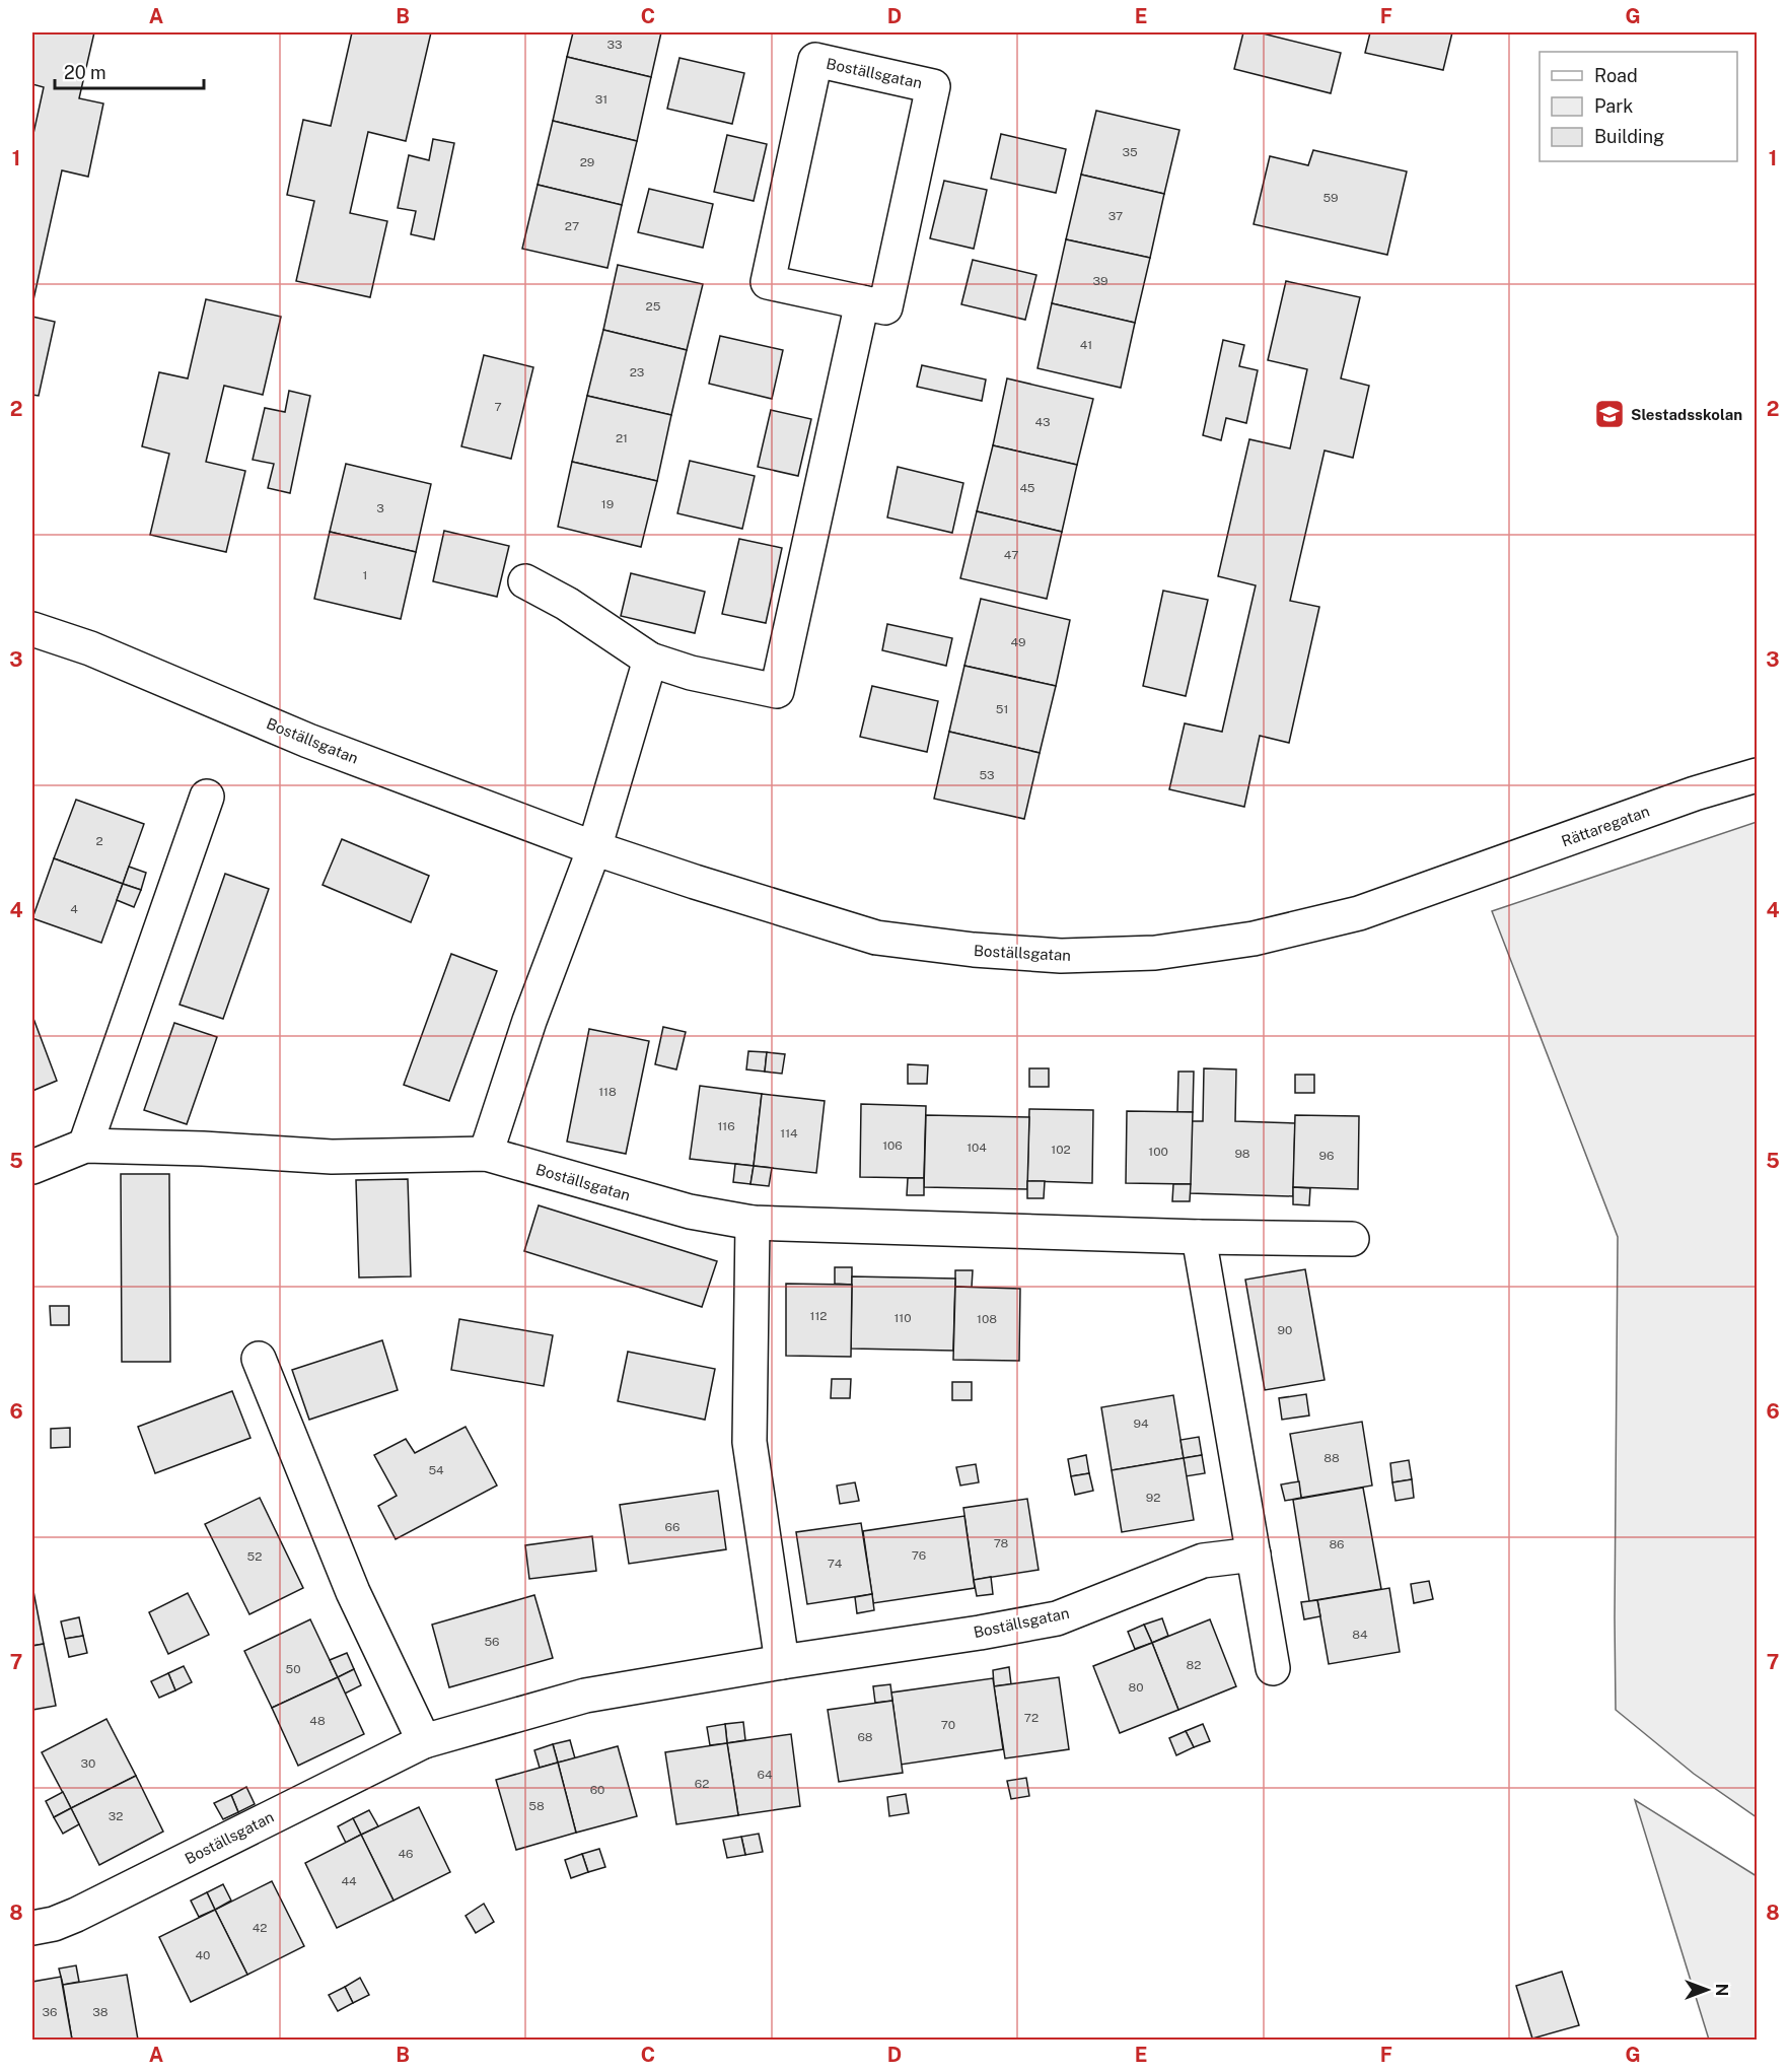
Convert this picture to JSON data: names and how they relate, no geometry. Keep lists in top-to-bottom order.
{
  "streets": {
    "street": ["Boställsgatan", "Rättaregatan"]
  },
  "crossings": [
    ["Boställsgatan", "Rättaregatan"]
  ],
  "places": {
    "school or university": ["Slestadsskolan"]
  },
  "house_numbers": [
    "33",
    "31",
    "35",
    "29",
    "59",
    "37",
    "27",
    "39",
    "25",
    "41",
    "23",
    "7",
    "43",
    "21",
    "45",
    "19",
    "3",
    "47",
    "1",
    "49",
    "51",
    "53",
    "2",
    "4",
    "118",
    "116",
    "114",
    "106",
    "104",
    "102",
    "100",
    "98",
    "96",
    "112",
    "110",
    "108",
    "90",
    "94",
    "88",
    "54",
    "92",
    "66",
    "78",
    "86",
    "76",
    "52",
    "74",
    "84",
    "56",
    "82",
    "50",
    "80",
    "72",
    "48",
    "70",
    "68",
    "30",
    "64",
    "62",
    "60",
    "58",
    "32",
    "46",
    "44",
    "42",
    "40",
    "36",
    "38"
  ],
  "legend": ["Road", "Park", "Building"],
  "scale_bar": "20 m",
  "north": "right",
  "grid": {
    "columns": [
      "A",
      "B",
      "C",
      "D",
      "E",
      "F",
      "G"
    ],
    "rows": [
      "1",
      "2",
      "3",
      "4",
      "5",
      "6",
      "7",
      "8"
    ]
  }
}
